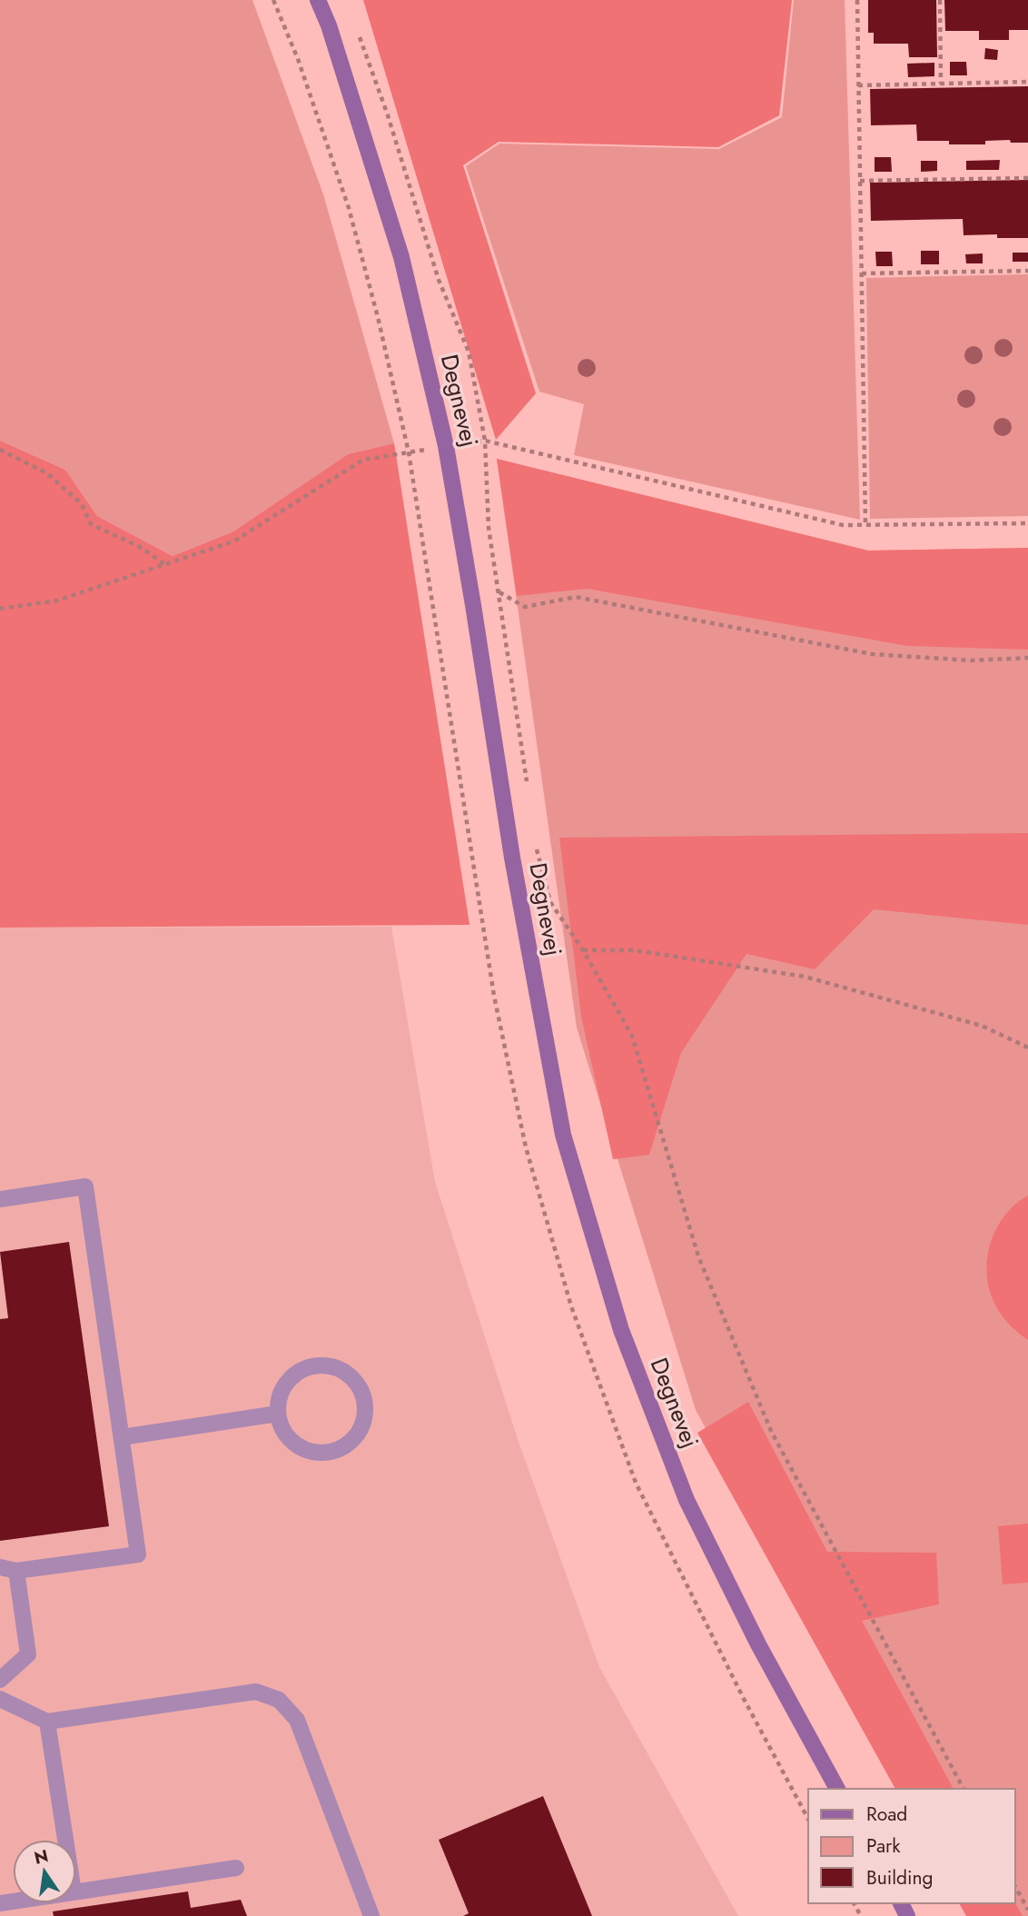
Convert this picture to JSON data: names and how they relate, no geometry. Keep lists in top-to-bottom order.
{
  "streets": {
    "street": ["Degnevej"]
  },
  "legend": ["Road", "Park", "Building"],
  "north": "top"
}
